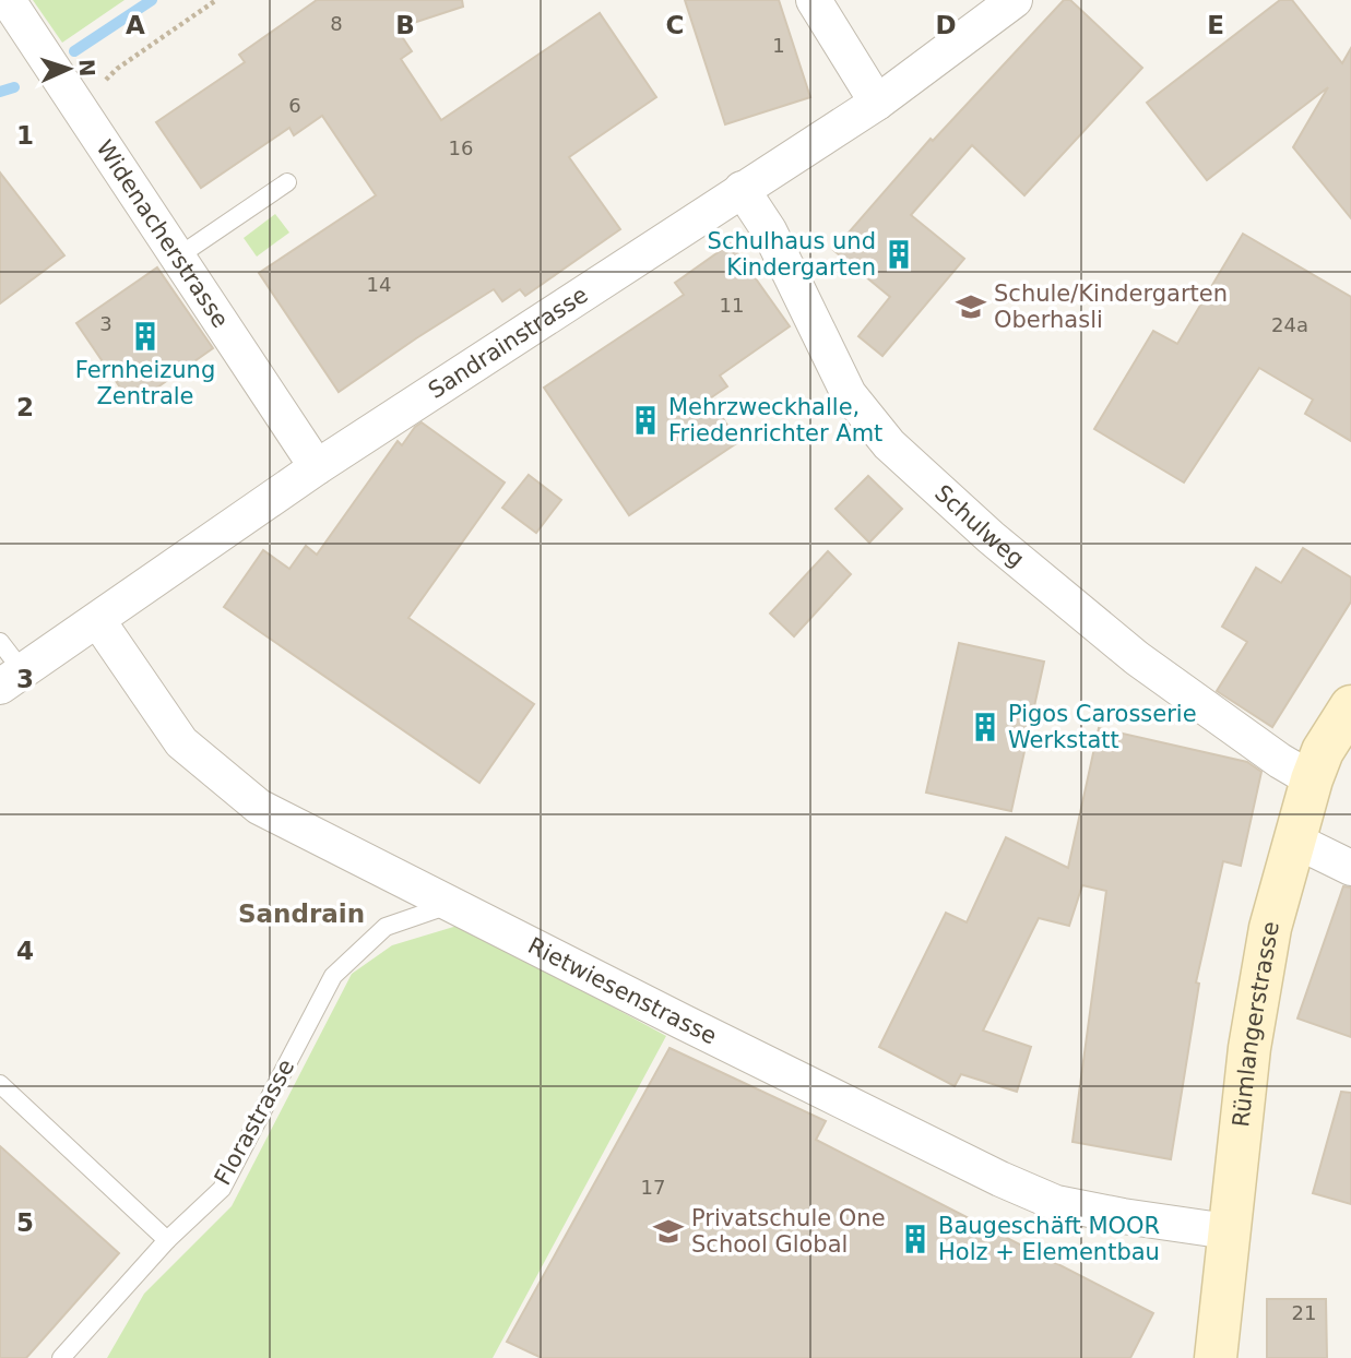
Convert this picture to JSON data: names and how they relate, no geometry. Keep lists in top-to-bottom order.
{
  "streets": {
    "street": [
      "Widenacherstrasse",
      "Sandrainstrasse",
      "Schulweg",
      "Rietwiesenstrasse",
      "Rümlangerstrasse"
    ],
    "lane": ["Florastrasse"]
  },
  "crossings": [
    ["Widenacherstrasse", "Sandrainstrasse"],
    ["Sandrainstrasse", "Schulweg"],
    ["Sandrainstrasse", "Rietwiesenstrasse"],
    ["Schulweg", "Rümlangerstrasse"],
    ["Rietwiesenstrasse", "Rümlangerstrasse"],
    ["Rietwiesenstrasse", "Florastrasse"]
  ],
  "districts": ["Sandrain"],
  "places": {
    "building": [
      "Schulhaus und Kindergarten",
      "Fernheizung Zentrale",
      "Mehrzweckhalle, Friedenrichter Amt",
      "Pigos Carosserie Werkstatt",
      "Baugeschäft MOOR Holz + Elementbau"
    ],
    "school or university": ["Schule/Kindergarten Oberhasli", "Privatschule One School Global"]
  },
  "house_numbers": [
    "8",
    "1",
    "6",
    "16",
    "14",
    "11",
    "3",
    "24a",
    "17",
    "21"
  ],
  "north": "right",
  "grid": {
    "columns": [
      "A",
      "B",
      "C",
      "D",
      "E"
    ],
    "rows": [
      "1",
      "2",
      "3",
      "4",
      "5"
    ]
  }
}
